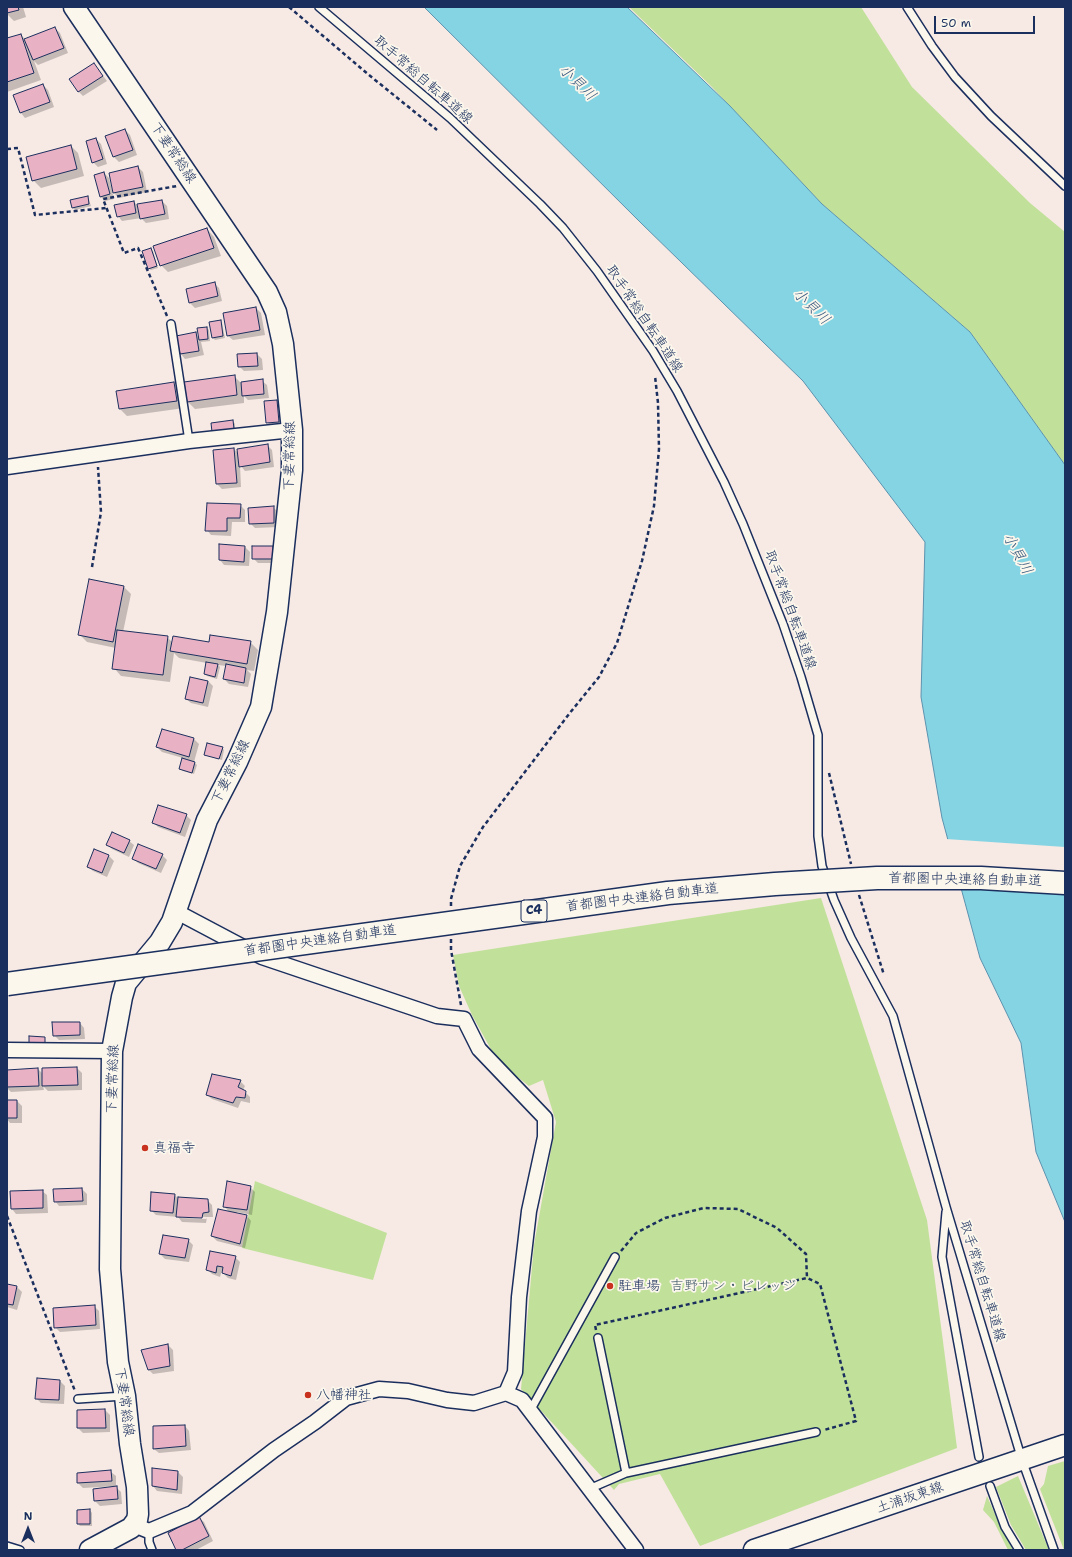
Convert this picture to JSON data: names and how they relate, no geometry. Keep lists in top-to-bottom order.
{
  "streets": {
    "highway": ["首都圏中央連絡自動車道", "C4"],
    "main road": ["下妻常総線", "土浦坂東線"],
    "lane": ["取手常総自転車道線"]
  },
  "crossings": [
    ["取手常総自転車道線", "土浦坂東線"]
  ],
  "water": ["小貝川"],
  "parks": ["吉野サン・ビレッジ"],
  "places": ["真福寺", "駐車場", "八幡神社"],
  "scale_bar": "50 m",
  "north": "top"
}
